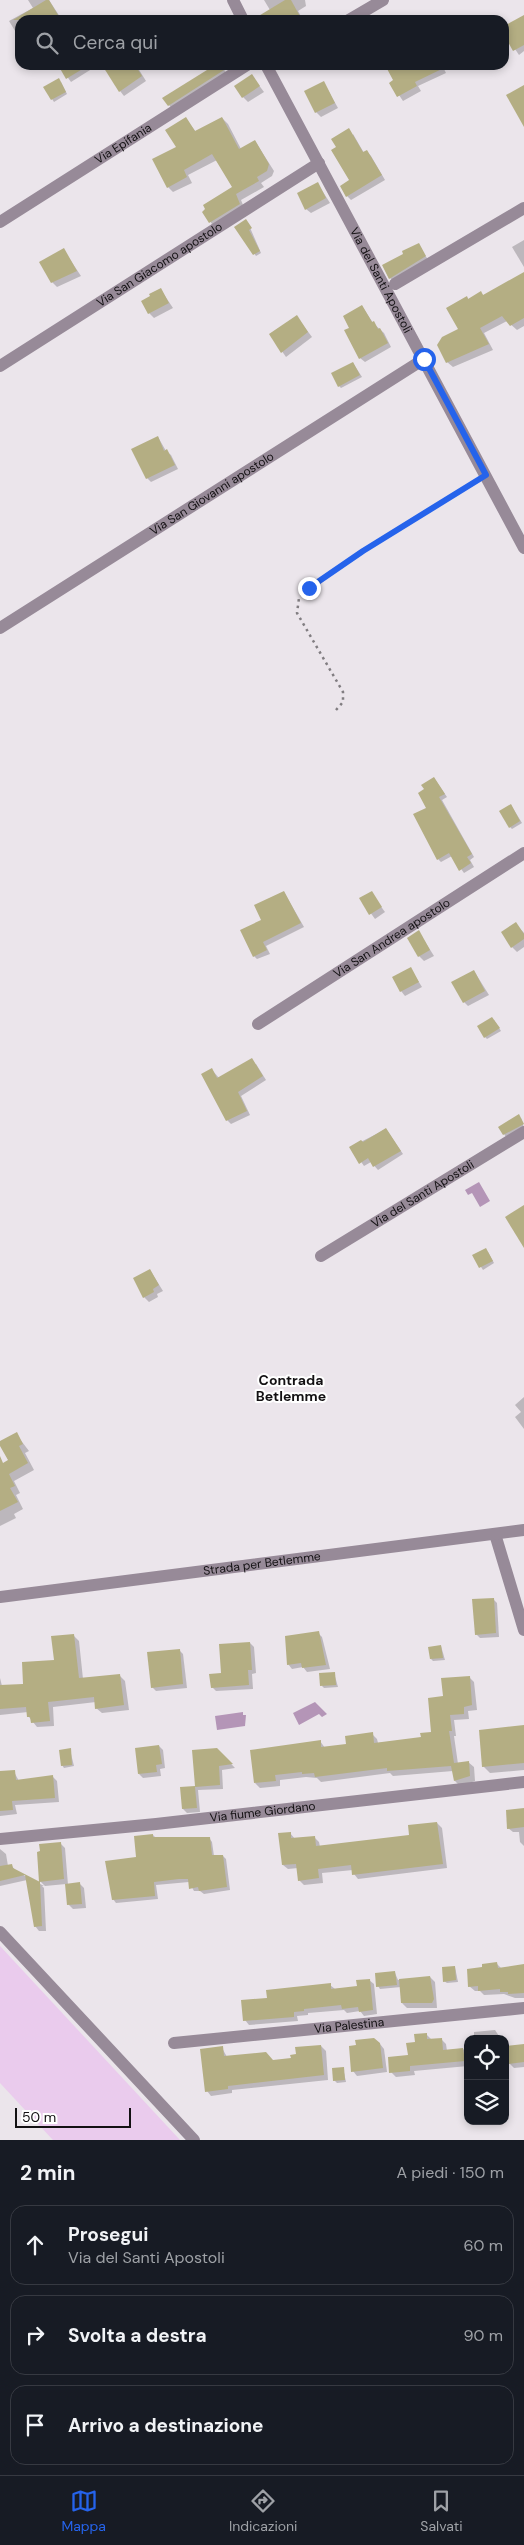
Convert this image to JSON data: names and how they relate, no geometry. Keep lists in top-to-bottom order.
{
  "streets": {
    "street": [
      "Via Epifania",
      "Via San Giacomo apostolo",
      "Via del Santi Apostoli",
      "Via San Giovanni apostolo",
      "Via San Andrea apostolo",
      "Strada per Betlemme",
      "Via fiume Giordano",
      "Via Palestina"
    ]
  },
  "crossings": [
    ["Via San Giacomo apostolo", "Via del Santi Apostoli"],
    ["Via del Santi Apostoli", "Via San Giovanni apostolo"]
  ],
  "districts": ["Contrada Betlemme"],
  "scale_bar": "50 m",
  "page": {
    "search": "Cerca qui",
    "scale": "50 m",
    "heading": ["2 min", "A piedi · 150 m"],
    "list": [
      ["Prosegui", "Via del Santi Apostoli", "60 m"],
      ["Svolta a destra", "90 m"],
      "Arrivo a destinazione"
    ],
    "nav": ["Mappa", "Indicazioni", "Salvati"]
  }
}
